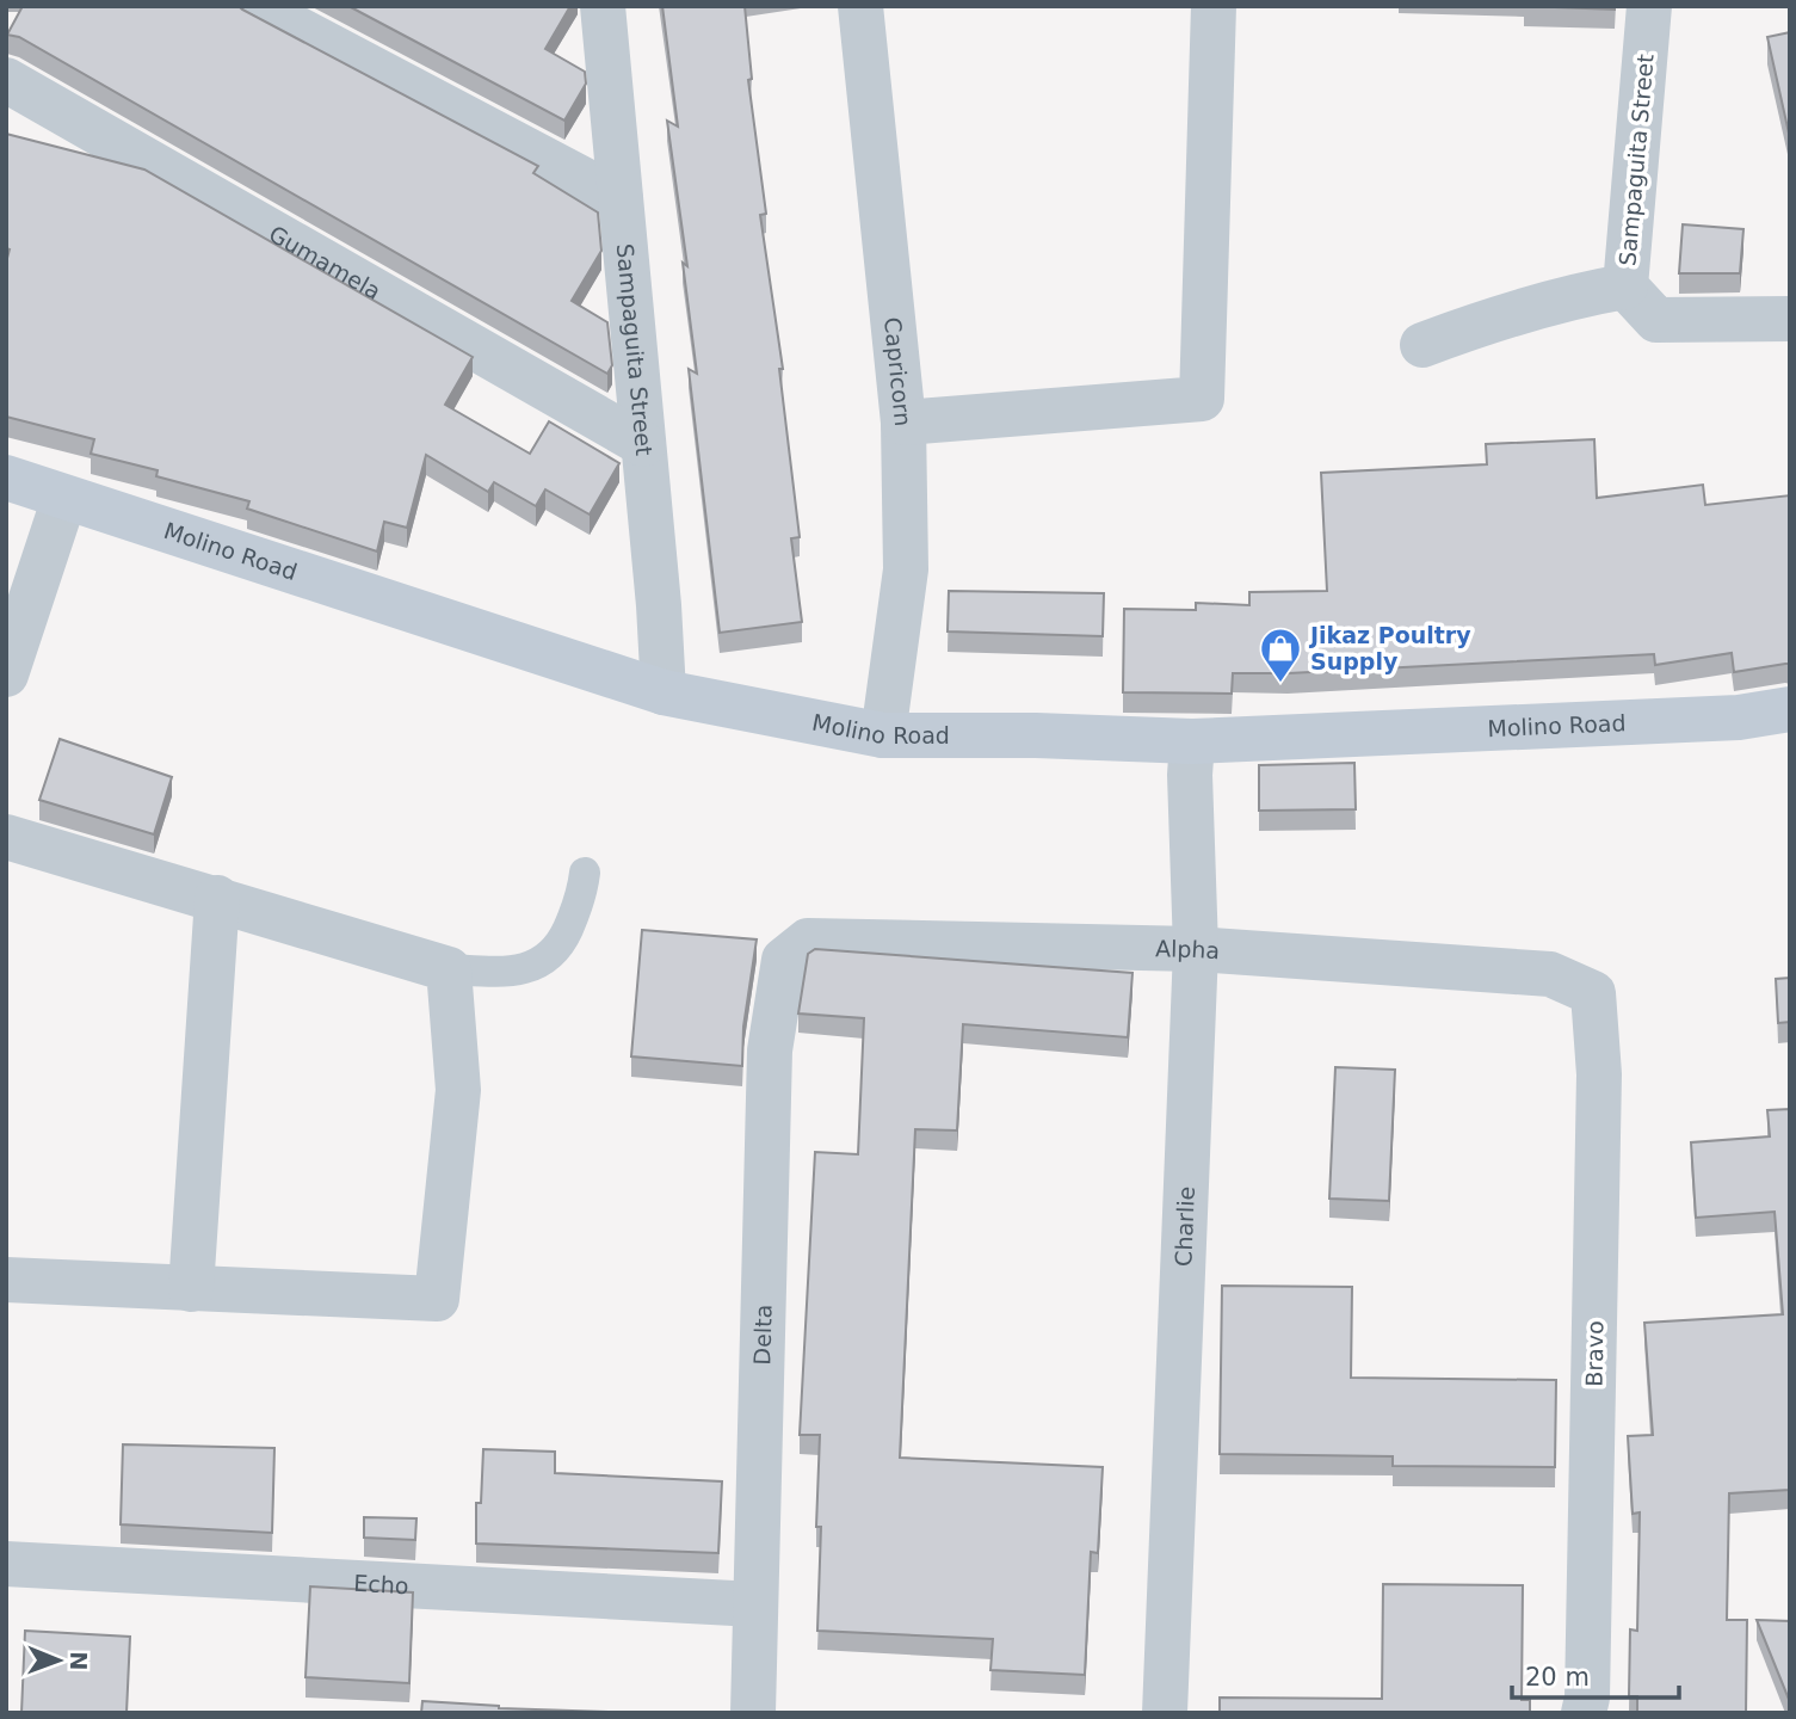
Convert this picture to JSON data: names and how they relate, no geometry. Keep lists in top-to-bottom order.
{
  "streets": {
    "main road": ["Molino Road"],
    "street": [
      "Sampaguita Street",
      "Gumamela",
      "Capricorn",
      "Alpha",
      "Charlie",
      "Delta",
      "Bravo",
      "Echo"
    ]
  },
  "crossings": [
    ["Sampaguita Street", "Gumamela"],
    ["Sampaguita Street", "Molino Road"],
    ["Capricorn", "Molino Road"],
    ["Molino Road", "Charlie"],
    ["Alpha", "Charlie"],
    ["Alpha", "Delta"],
    ["Alpha", "Bravo"],
    ["Delta", "Echo"]
  ],
  "places": {
    "shop": ["Jikaz Poultry Supply"]
  },
  "scale_bar": "20 m",
  "north": "right"
}
